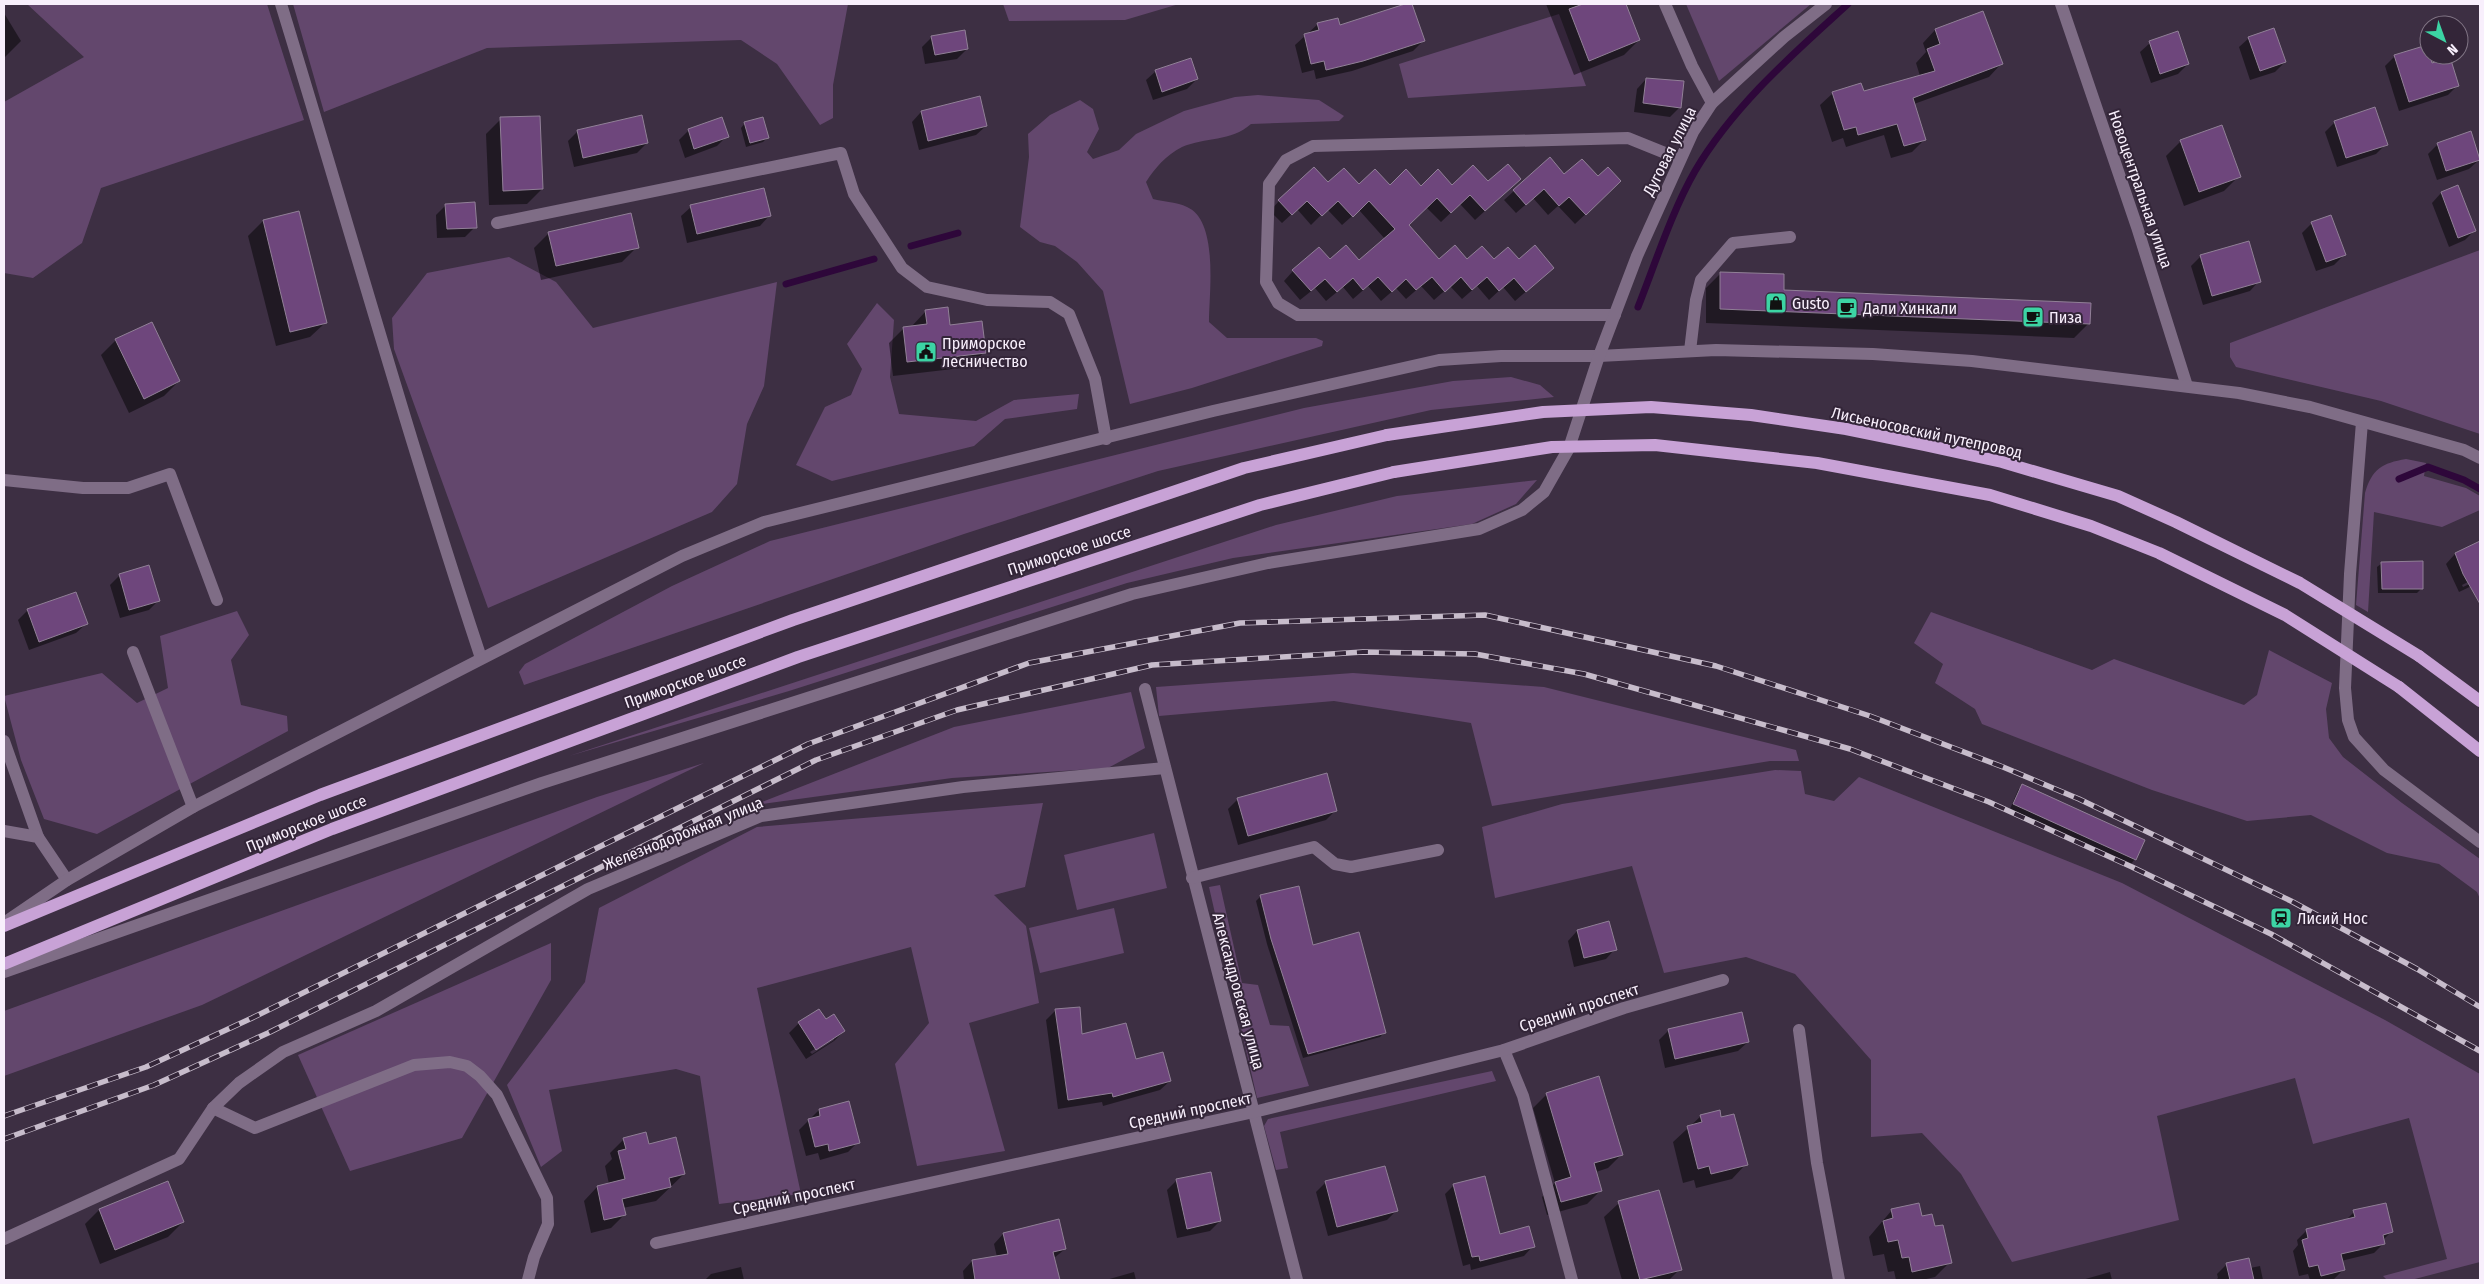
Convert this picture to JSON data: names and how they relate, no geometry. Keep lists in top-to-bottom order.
{
  "streets": {
    "main road": ["Лисьеносовский путепровод", "Приморское шоссе"],
    "street": [
      "Дуговая улица",
      "Новоцентральная улица",
      "Железнодорожная улица",
      "Александровская улица",
      "Средний проспект"
    ]
  },
  "crossings": [
    ["Лисьеносовский путепровод", "Приморское шоссе"],
    ["Железнодорожная улица", "Александровская улица"],
    ["Александровская улица", "Средний проспект"]
  ],
  "places": {
    "shop": ["Gusto"],
    "cafe": ["Дали Хинкали", "Пиза"],
    "public building": ["Приморское лесничество"],
    "station": ["Лисий Нос"]
  },
  "north": "bottom right"
}
